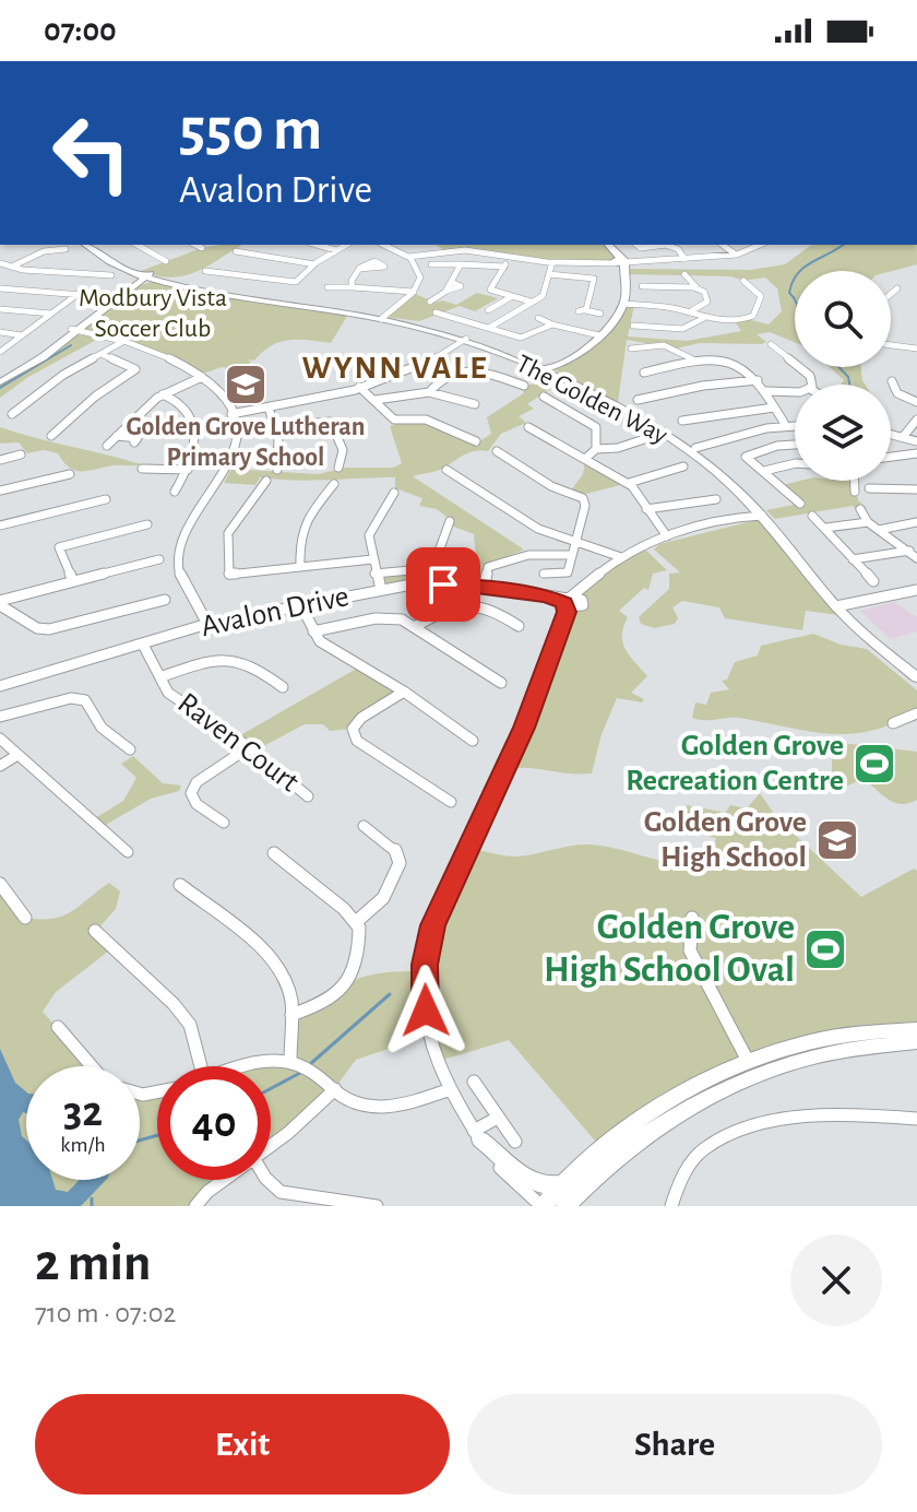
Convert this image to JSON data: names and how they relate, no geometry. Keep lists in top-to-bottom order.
{
  "streets": {
    "main road": ["The Golden Way"],
    "street": ["Avalon Drive", "Raven Court"]
  },
  "crossings": [
    ["Avalon Drive", "Raven Court"]
  ],
  "districts": ["WYNN VALE"],
  "parks": ["Modbury Vista Soccer Club"],
  "places": {
    "school or university": ["Golden Grove Lutheran Primary School", "Golden Grove High School"],
    "sports": ["Golden Grove Recreation Centre", "Golden Grove High School Oval"]
  },
  "page": {
    "status": "07:00",
    "turn": ["550 m", "Avalon Drive"],
    "speed": "32 km/h",
    "limit": "40",
    "heading": ["2 min", "710 m · 07:02"],
    "buttons": ["Exit", "Share"]
  }
}
